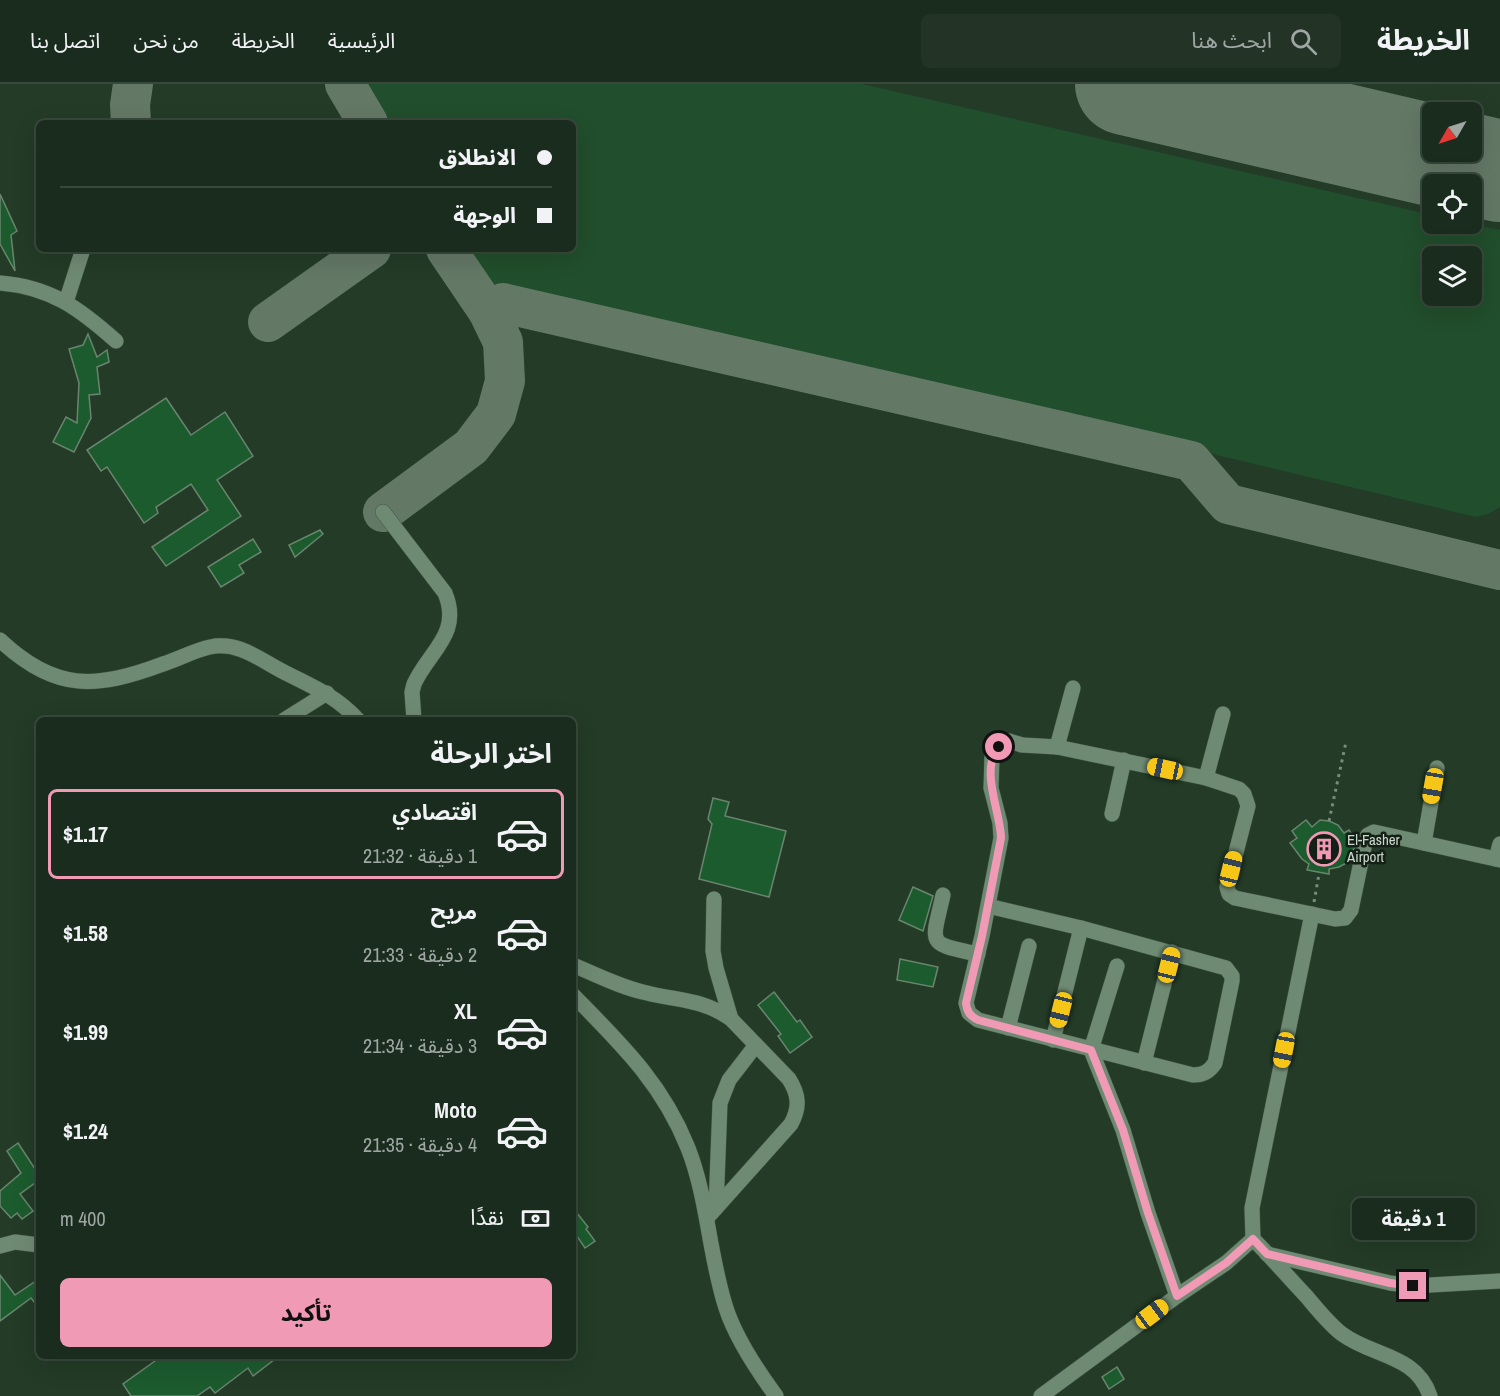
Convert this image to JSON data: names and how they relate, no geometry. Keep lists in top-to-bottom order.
{
  "places": {
    "building": ["El-Fasher Airport"]
  },
  "north": "bottom left",
  "page": {
    "header": "الخريطة",
    "search": "ابحث هنا",
    "nav": [
      "الرئيسية",
      "الخريطة",
      "من نحن",
      "اتصل بنا"
    ],
    "banner": ["الانطلاق", "الوجهة"],
    "heading": "اختر الرحلة",
    "list": [
      {
        "name": "اقتصادي",
        "note": "1 دقيقة · 21:32",
        "value": "$1.17"
      },
      {
        "name": "مريح",
        "note": "2 دقيقة · 21:33",
        "value": "$1.58"
      },
      {
        "name": "XL",
        "note": "3 دقيقة · 21:34",
        "value": "$1.99"
      },
      {
        "name": "Moto",
        "note": "4 دقيقة · 21:35",
        "value": "$1.24"
      }
    ],
    "pay": ["نقدًا", "400 m"],
    "bubble": "1 دقيقة",
    "buttons": "تأكيد"
  }
}
